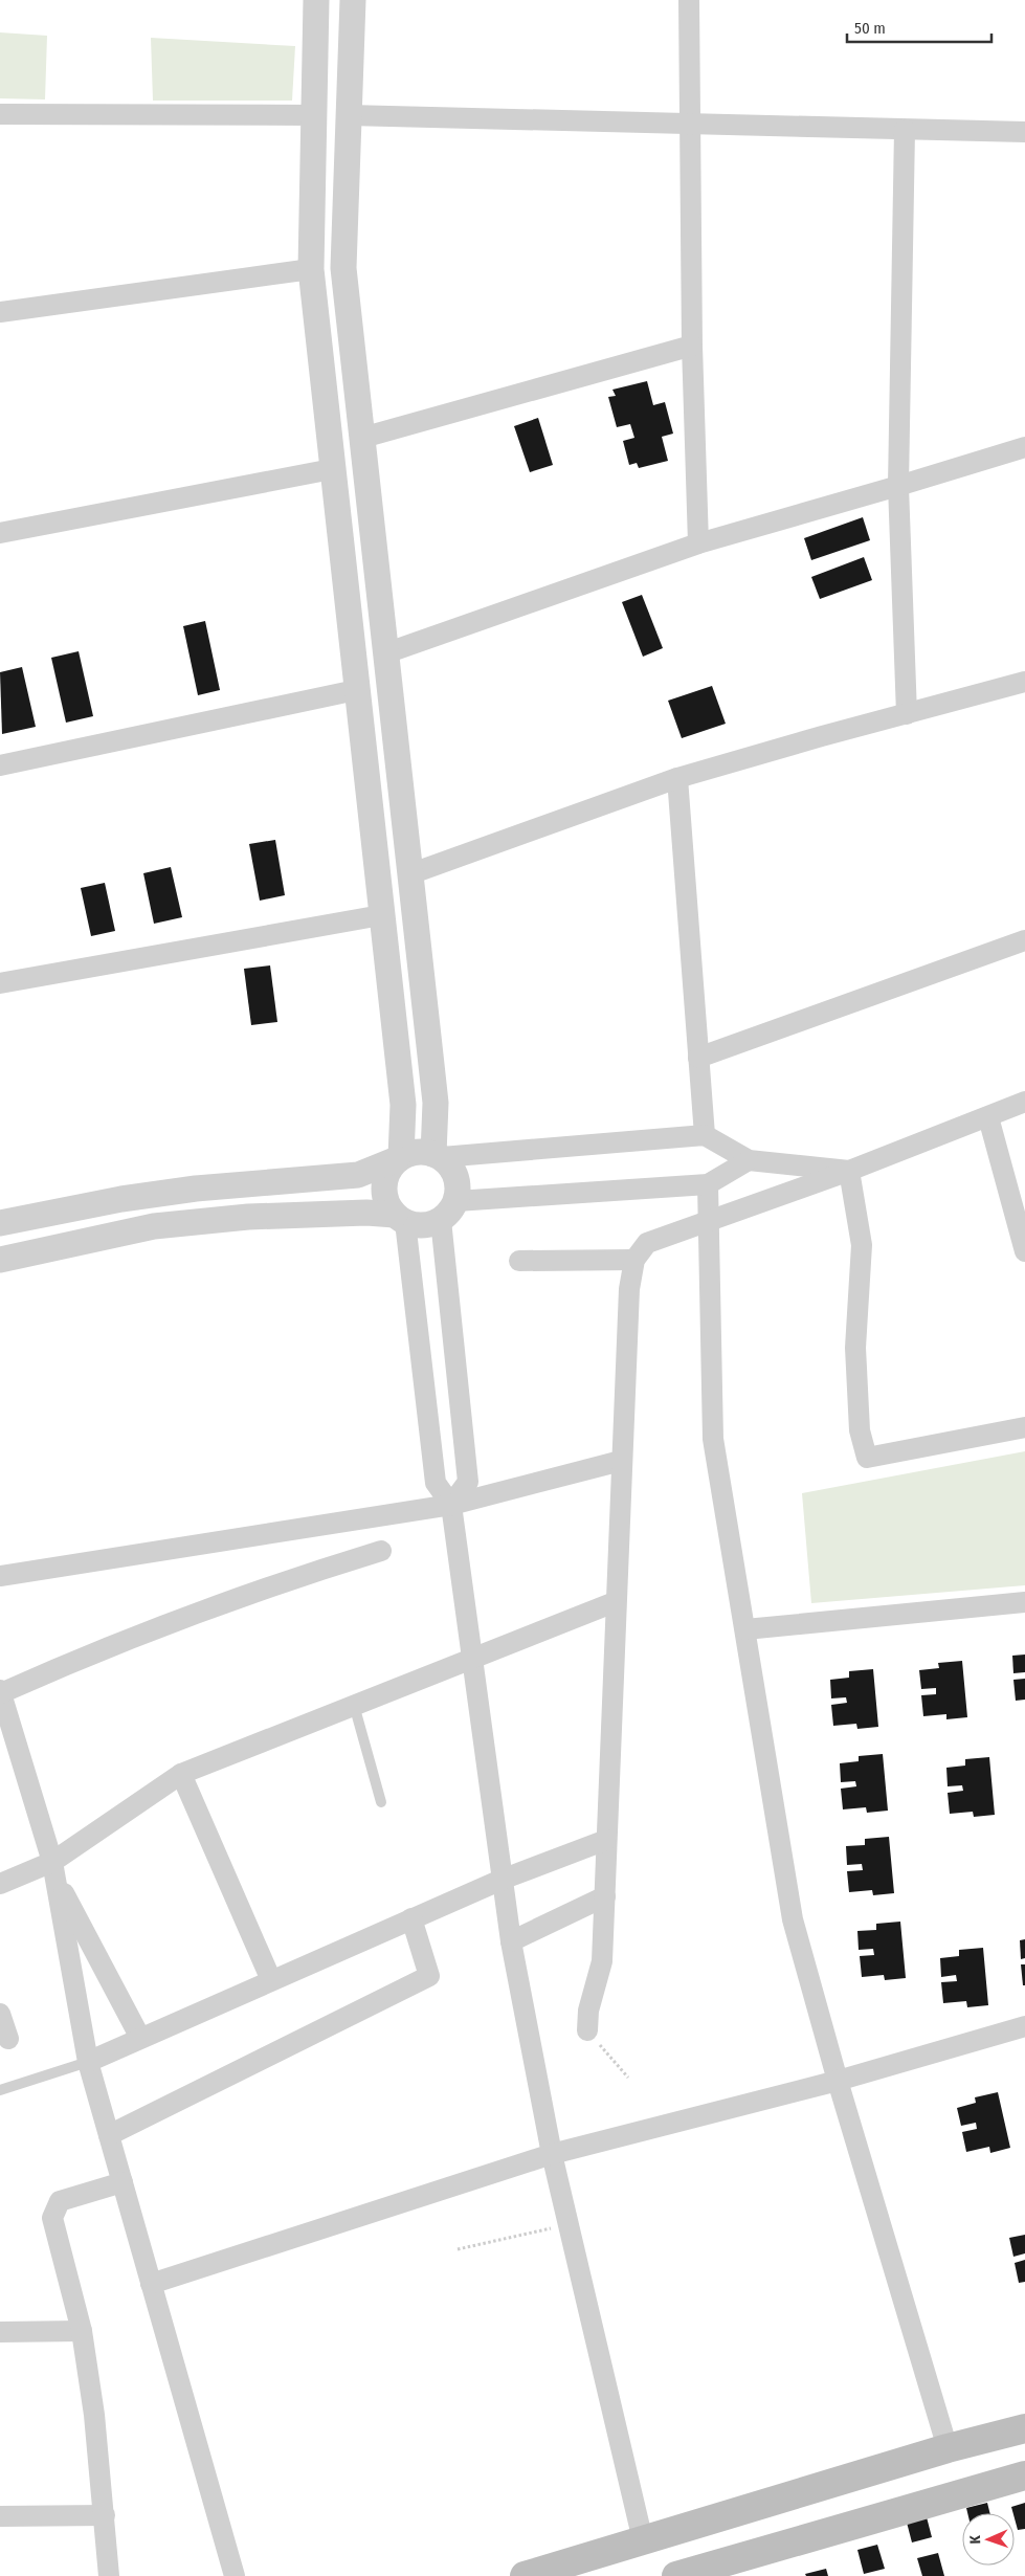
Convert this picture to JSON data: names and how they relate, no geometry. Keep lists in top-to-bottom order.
{
  "scale_bar": "50 m",
  "north": "left"
}
